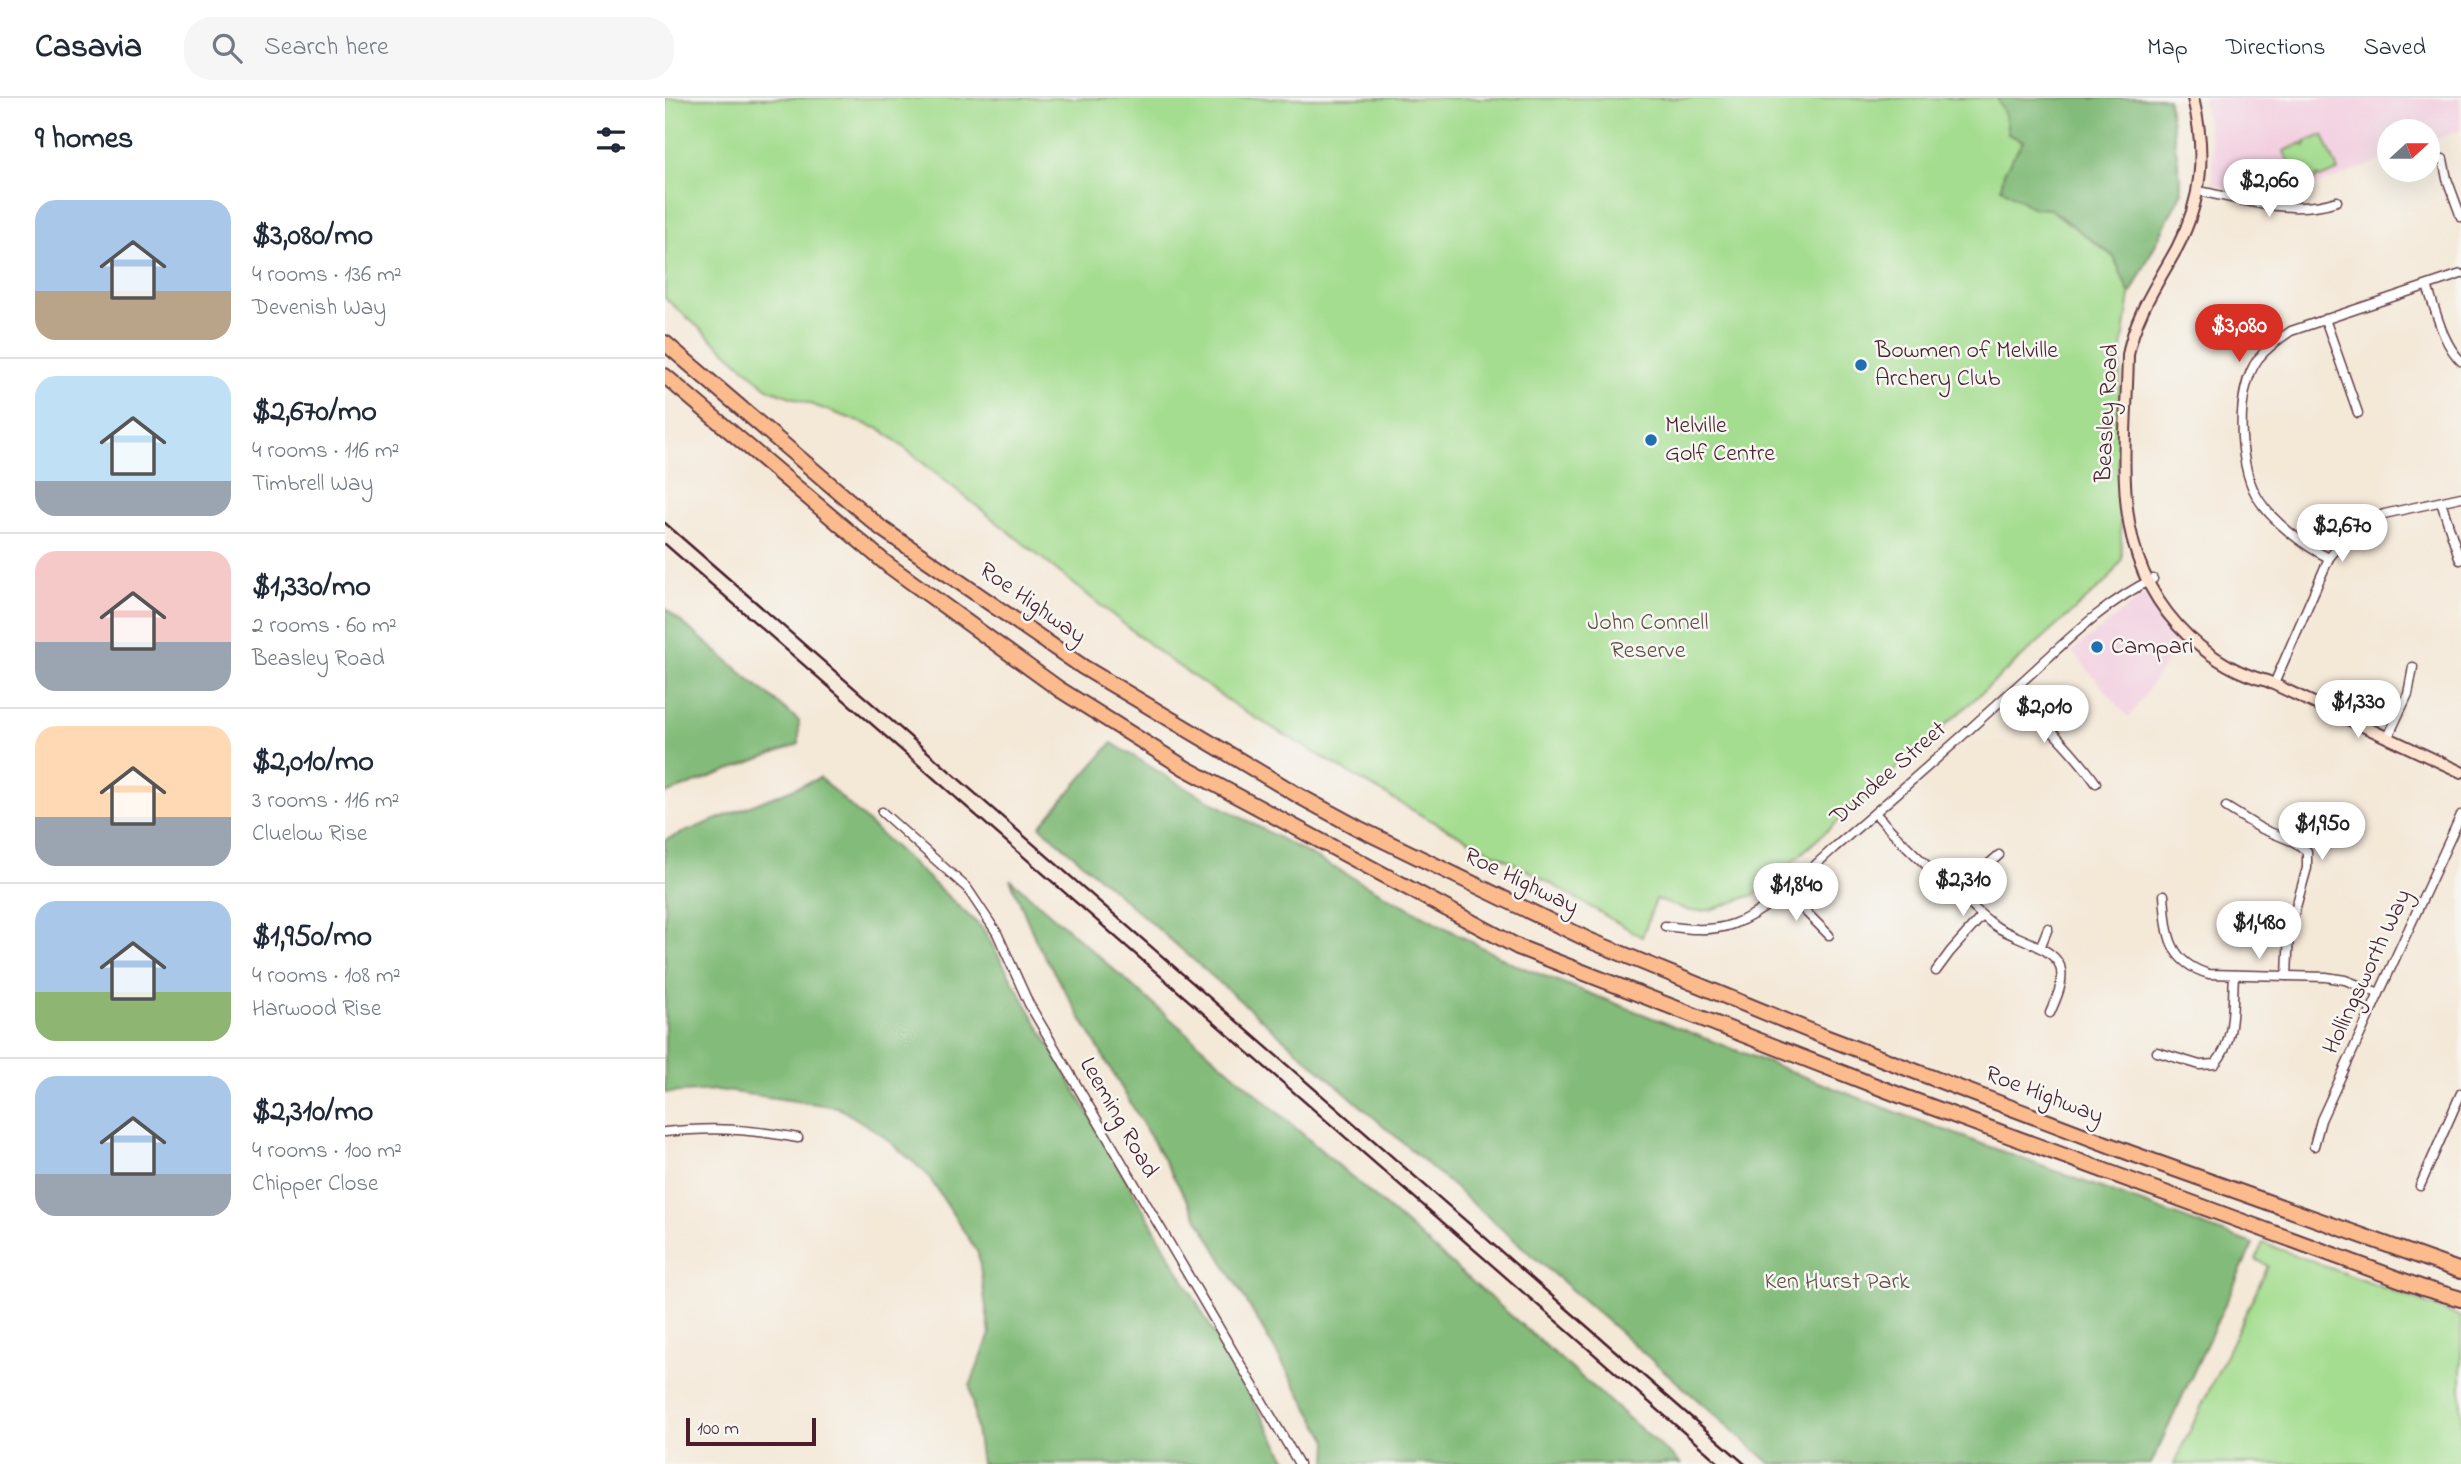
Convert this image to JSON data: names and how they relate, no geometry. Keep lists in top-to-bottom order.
{
  "streets": {
    "highway": ["Roe Highway"],
    "main road": ["Beasley Road"],
    "street": ["Dundee Street", "Hollingsworth Way", "Leeming Road"]
  },
  "crossings": [
    ["Beasley Road", "Dundee Street"]
  ],
  "parks": ["John Connell Reserve", "Ken Hurst Park"],
  "places": ["Bowmen of Melville Archery Club", "Melville Golf Centre", "Campari"],
  "scale_bar": "100 m",
  "north": "right",
  "page": {
    "header": "Casavia",
    "search": "Search here",
    "nav": ["Map", "Directions", "Saved"],
    "heading": "9 homes",
    "price": [
      "$2,060",
      "$3,080",
      "$2,670",
      "$1,330",
      "$2,010",
      "$1,950",
      "$2,310",
      "$1,840",
      "$1,480"
    ],
    "list": [
      {
        "name": "$3,080/mo",
        "note": "4 rooms · 136 m² · Devenish Way"
      },
      {
        "name": "$2,670/mo",
        "note": "4 rooms · 116 m² · Timbrell Way"
      },
      {
        "name": "$1,330/mo",
        "note": "2 rooms · 60 m² · Beasley Road"
      },
      {
        "name": "$2,010/mo",
        "note": "3 rooms · 116 m² · Cluelow Rise"
      },
      {
        "name": "$1,950/mo",
        "note": "4 rooms · 108 m² · Harwood Rise"
      },
      {
        "name": "$2,310/mo",
        "note": "4 rooms · 100 m² · Chipper Close"
      }
    ],
    "scale": "100 m"
  }
}
